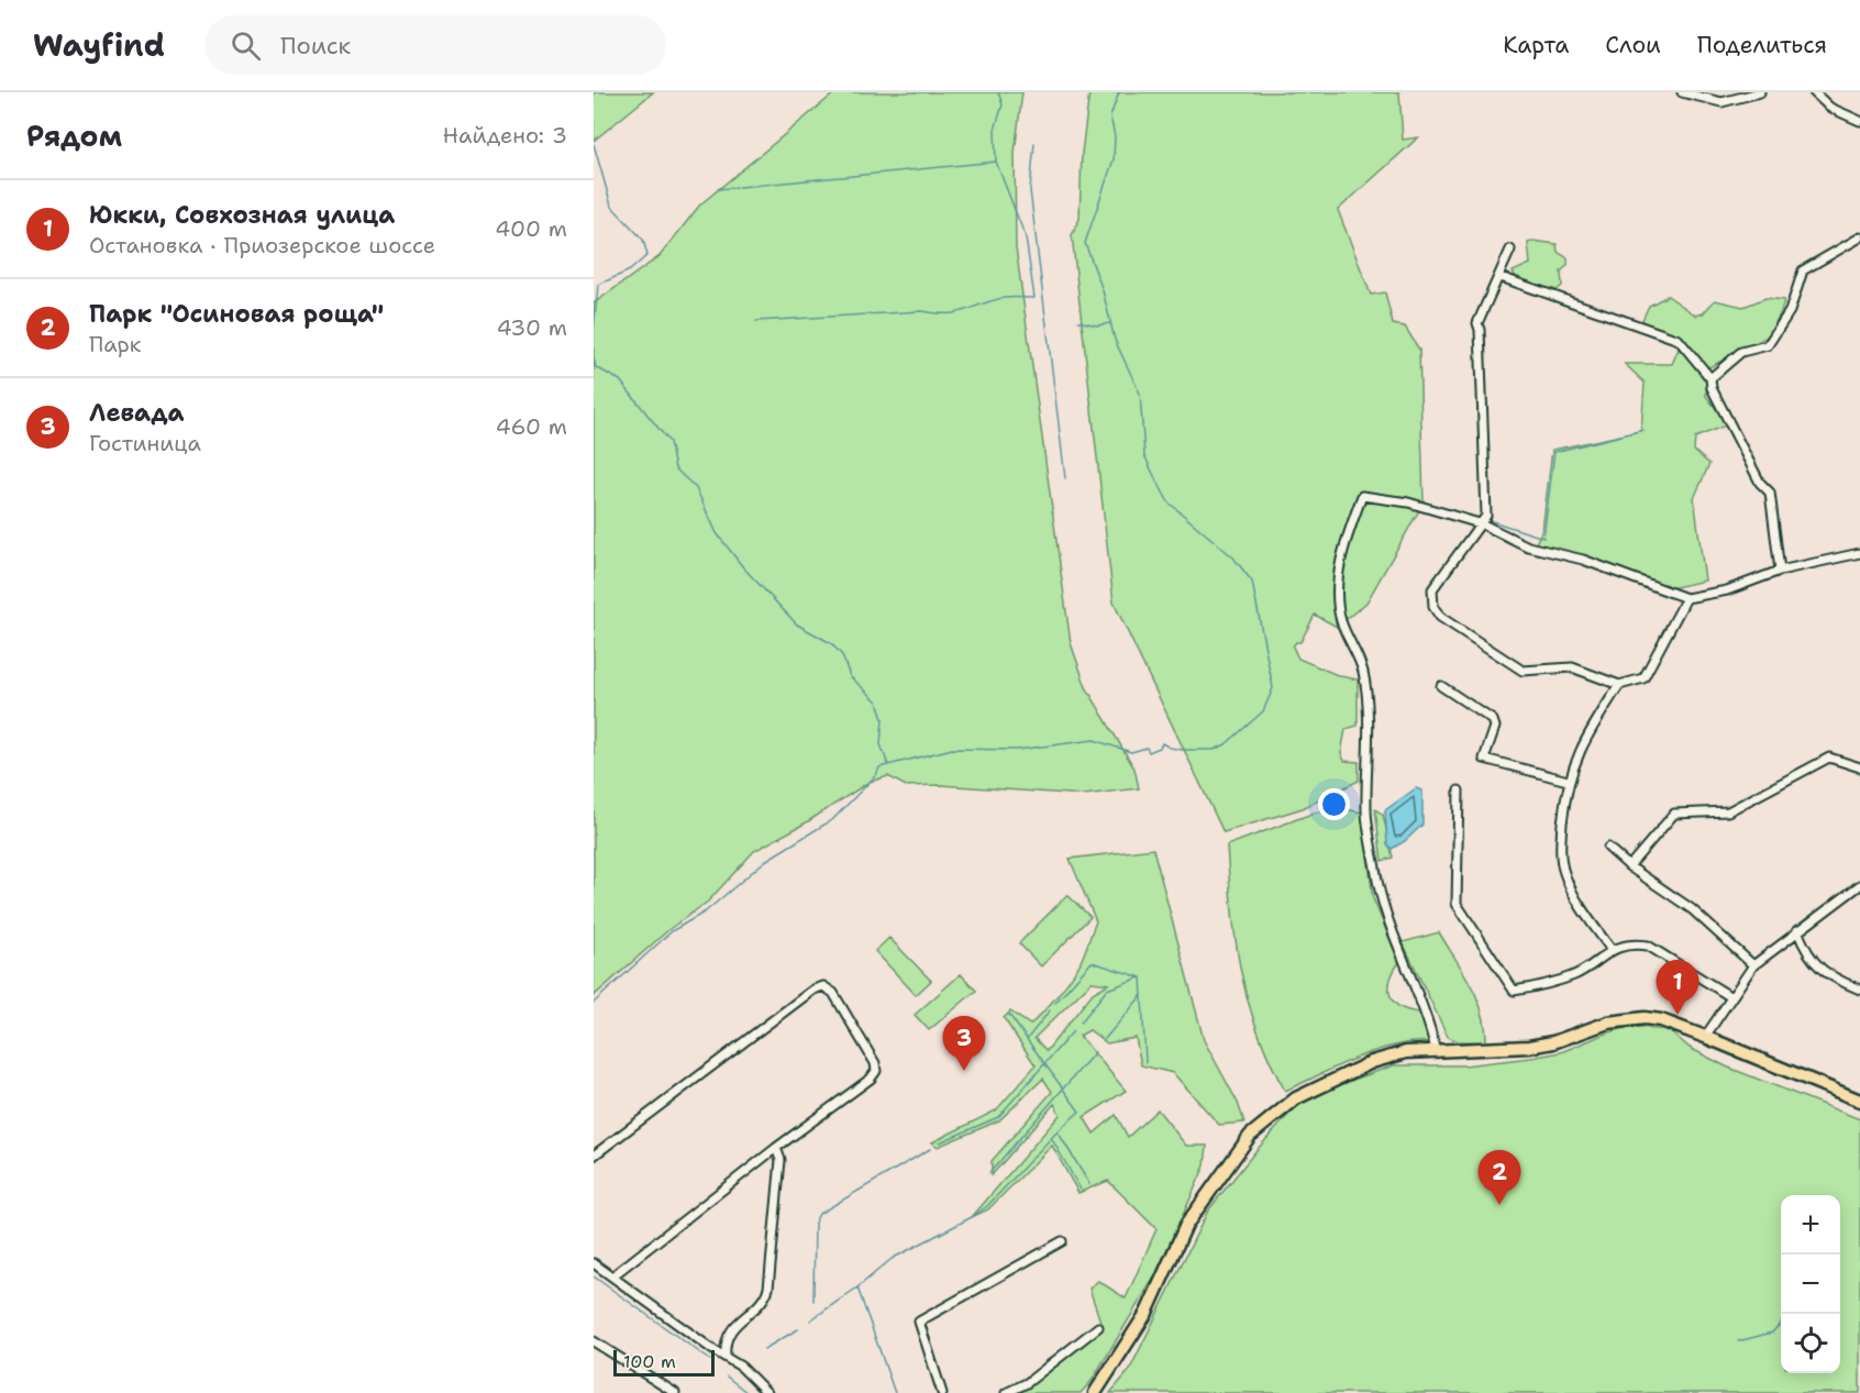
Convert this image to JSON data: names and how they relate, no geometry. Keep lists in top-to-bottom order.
{
  "scale_bar": "100 m",
  "page": {
    "header": "Wayfind",
    "search": "Поиск",
    "nav": ["Карта", "Слои", "Поделиться"],
    "heading": ["Рядом", "Найдено: 3"],
    "list": [
      {
        "mark": "1",
        "name": "Юкки, Совхозная улица",
        "note": "Остановка · Приозерское шоссе",
        "value": "400 m"
      },
      {
        "mark": "2",
        "name": "Парк \"Осиновая роща\"",
        "note": "Парк",
        "value": "430 m"
      },
      {
        "mark": "3",
        "name": "Левада",
        "note": "Гостиница",
        "value": "460 m"
      }
    ],
    "pins": ["1", "3", "2"],
    "map_buttons": ["+", "−"],
    "scale": "100 m"
  }
}
